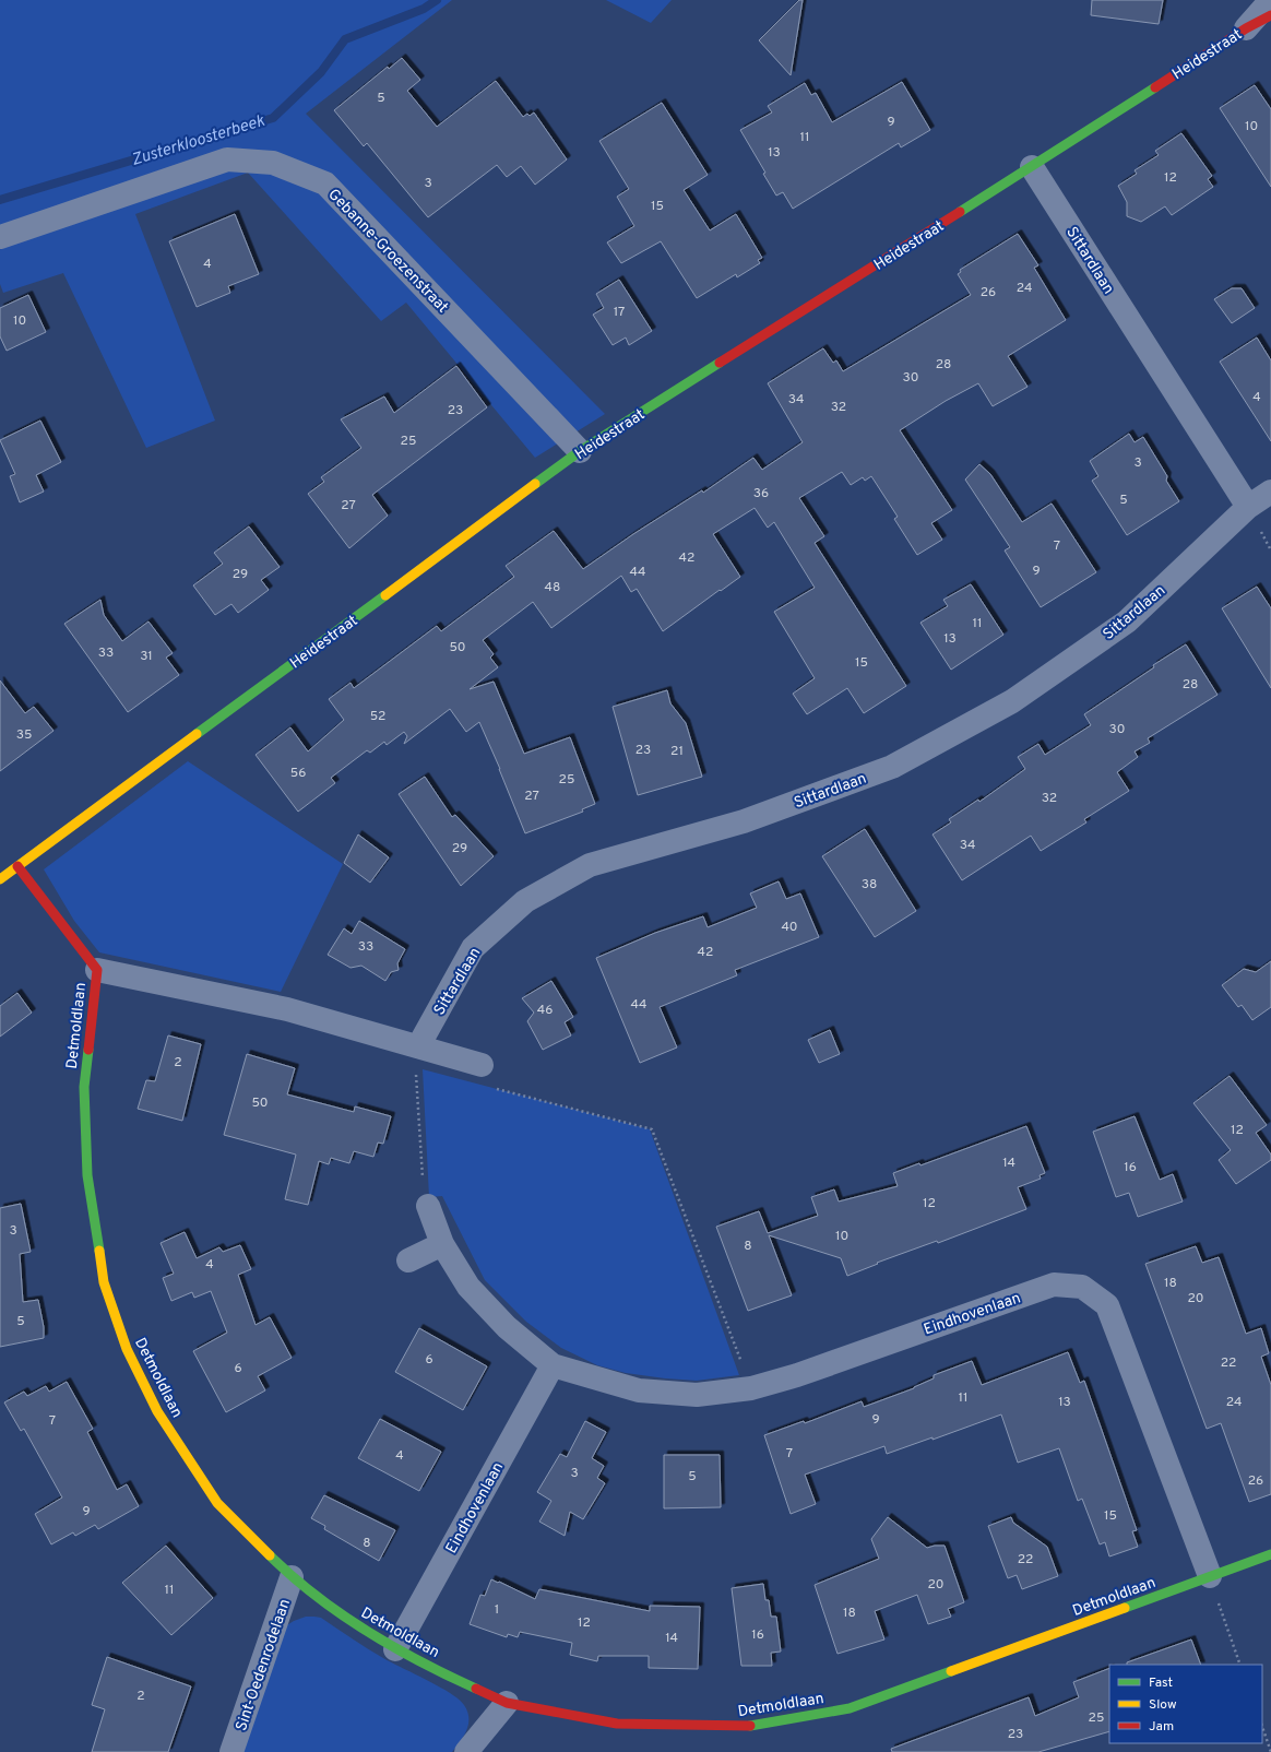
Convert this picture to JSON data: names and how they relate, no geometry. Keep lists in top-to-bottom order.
{
  "streets": {
    "street": [
      "Heidestraat",
      "Gebanne-Groezenstraat",
      "Sittardlaan",
      "Detmoldlaan",
      "Eindhovenlaan",
      "Sint-Oedenrodelaan"
    ]
  },
  "crossings": [
    ["Heidestraat", "Gebanne-Groezenstraat"],
    ["Heidestraat", "Sittardlaan"],
    ["Heidestraat", "Detmoldlaan"],
    ["Detmoldlaan", "Eindhovenlaan"],
    ["Detmoldlaan", "Sint-Oedenrodelaan"]
  ],
  "water": ["Zusterkloosterbeek"],
  "house_numbers": [
    "5",
    "9",
    "10",
    "11",
    "13",
    "12",
    "3",
    "15",
    "4",
    "24",
    "26",
    "17",
    "10",
    "28",
    "30",
    "4",
    "34",
    "32",
    "23",
    "25",
    "3",
    "36",
    "5",
    "27",
    "7",
    "42",
    "9",
    "44",
    "29",
    "48",
    "11",
    "13",
    "50",
    "33",
    "31",
    "15",
    "28",
    "52",
    "30",
    "35",
    "23",
    "21",
    "56",
    "25",
    "27",
    "32",
    "34",
    "29",
    "38",
    "40",
    "33",
    "42",
    "44",
    "46",
    "2",
    "50",
    "12",
    "14",
    "16",
    "12",
    "3",
    "10",
    "8",
    "4",
    "18",
    "20",
    "5",
    "6",
    "22",
    "6",
    "11",
    "13",
    "24",
    "9",
    "7",
    "7",
    "4",
    "3",
    "5",
    "26",
    "9",
    "15",
    "8",
    "22",
    "20",
    "11",
    "1",
    "18",
    "12",
    "16",
    "14",
    "2",
    "25",
    "23"
  ],
  "legend": ["Fast", "Slow", "Jam"]
}
